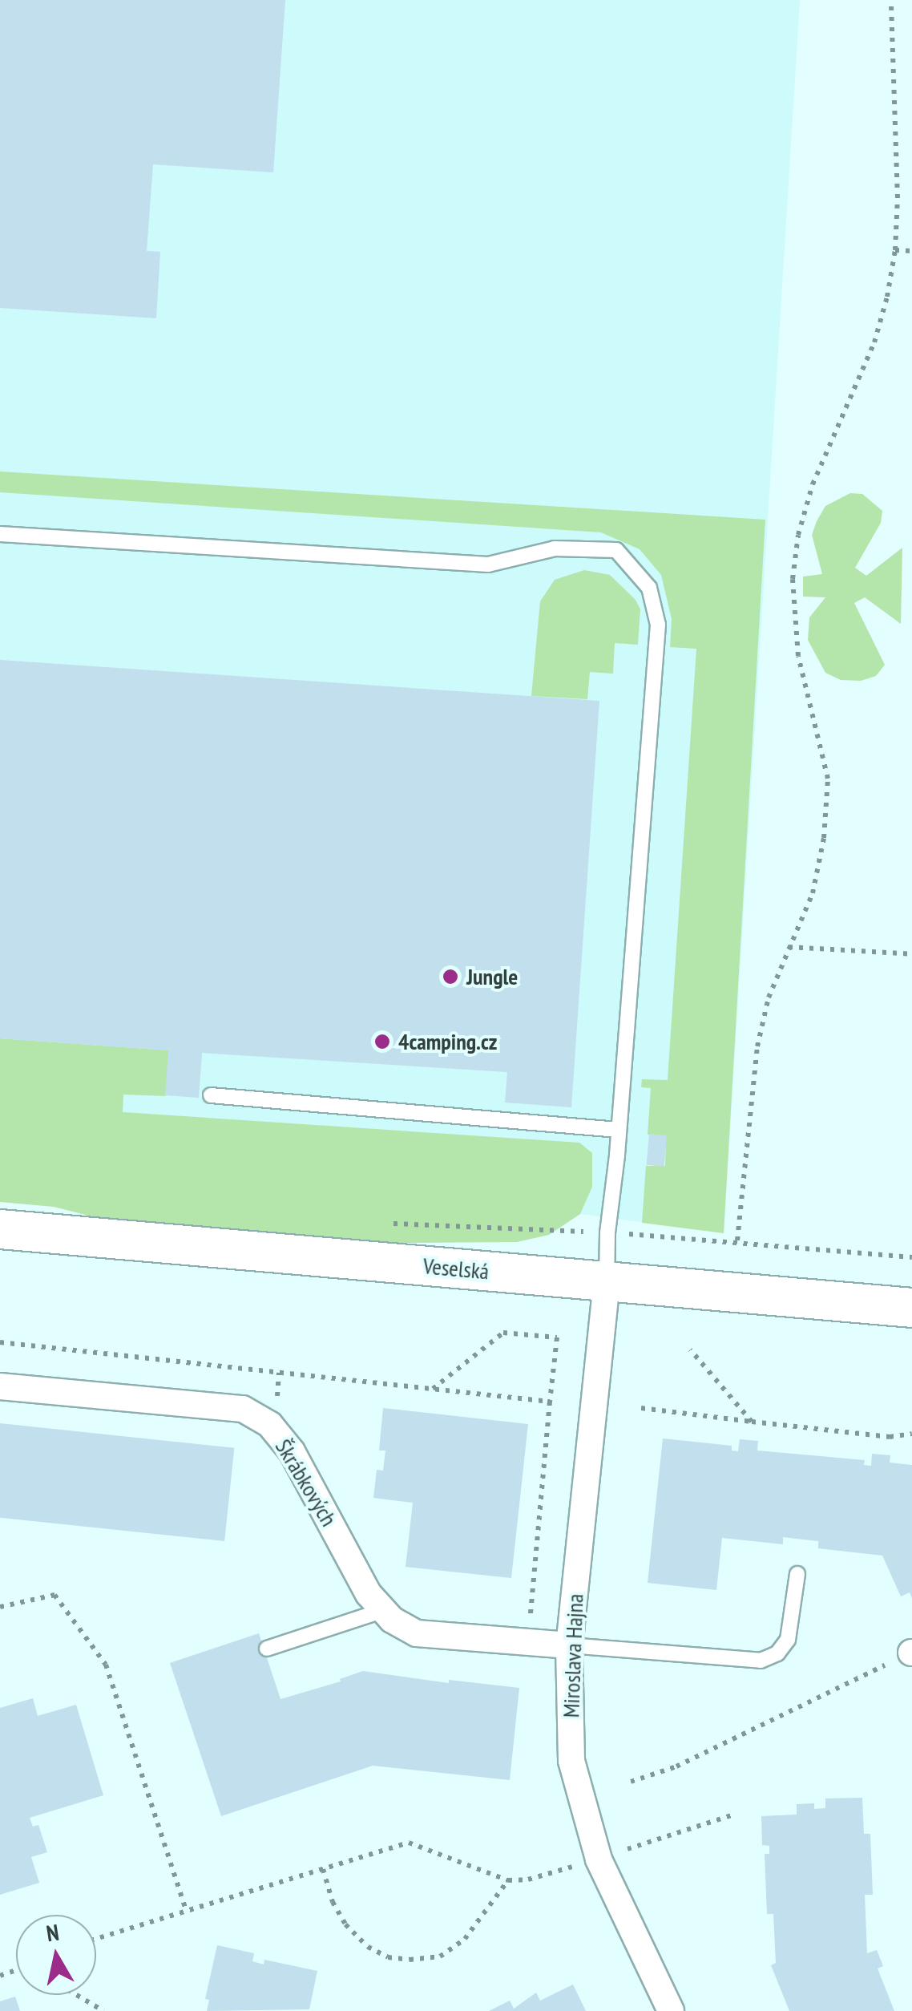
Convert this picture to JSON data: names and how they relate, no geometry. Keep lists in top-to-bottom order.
{
  "streets": {
    "street": ["Veselská", "Škrábkových", "Miroslava Hajna"]
  },
  "crossings": [
    ["Veselská", "Miroslava Hajna"],
    ["Škrábkových", "Miroslava Hajna"]
  ],
  "places": ["Jungle", "4camping.cz"],
  "north": "top"
}
